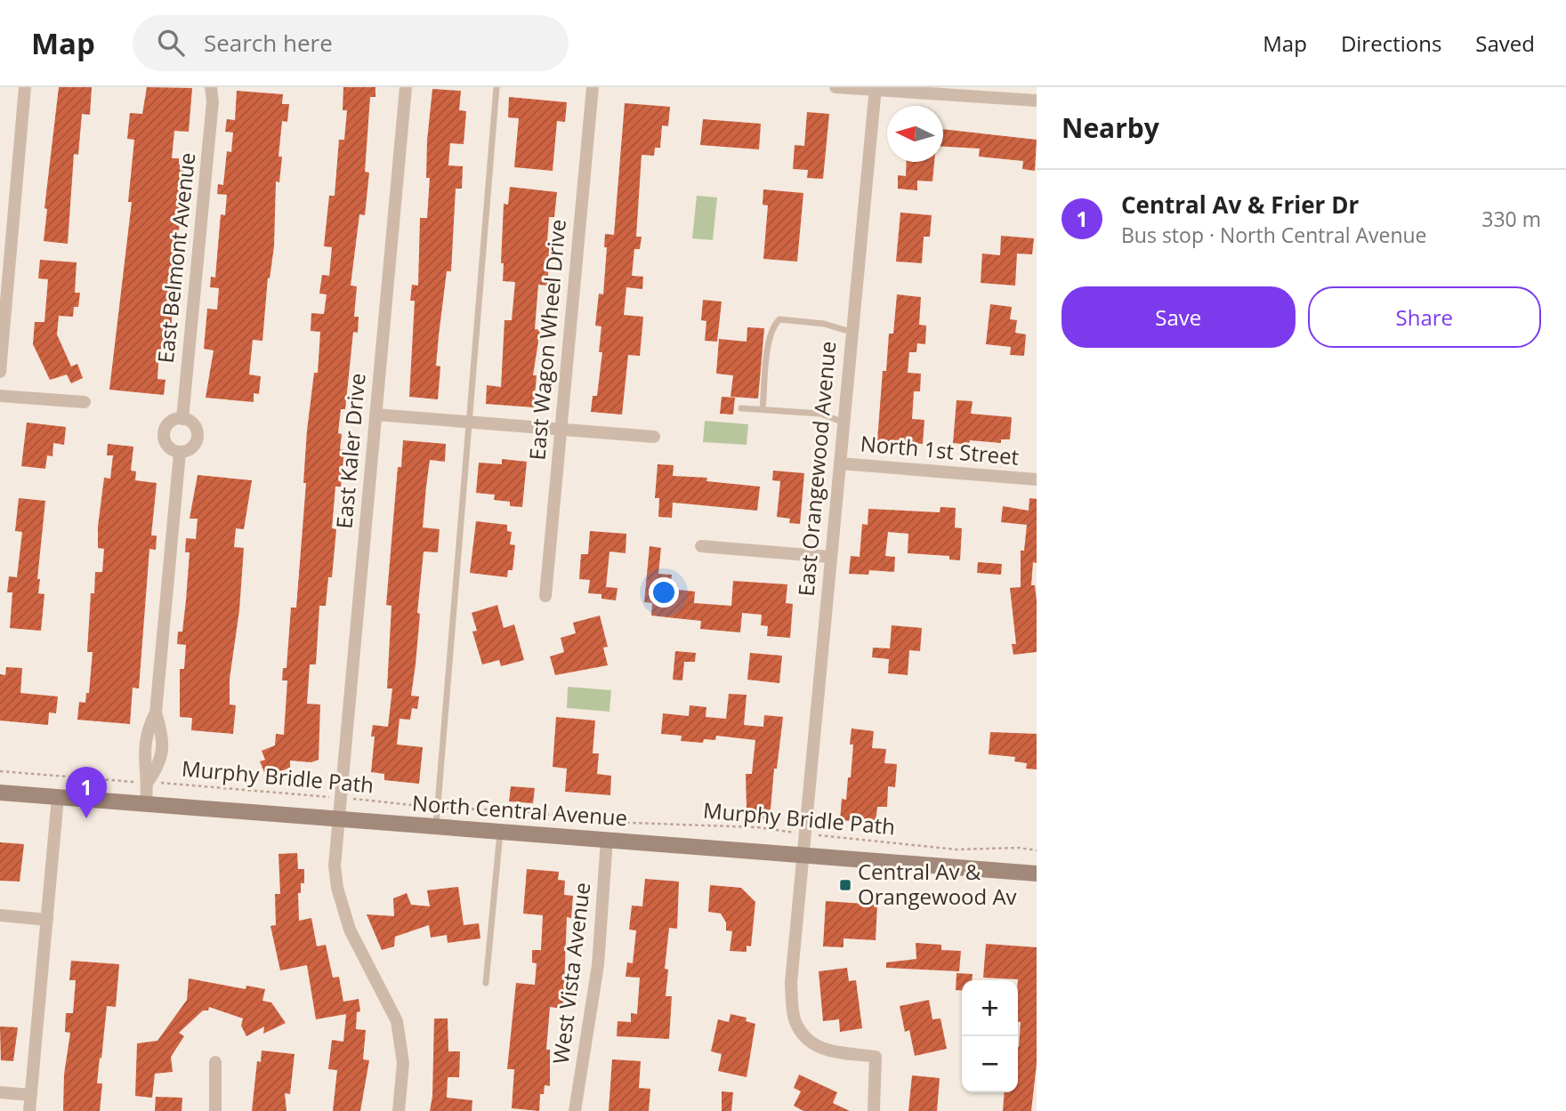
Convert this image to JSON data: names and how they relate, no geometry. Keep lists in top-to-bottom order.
{
  "streets": {
    "main road": ["North Central Avenue"],
    "street": [
      "East Belmont Avenue",
      "East Wagon Wheel Drive",
      "East Kaler Drive",
      "North 1st Street",
      "East Orangewood Avenue",
      "West Vista Avenue"
    ],
    "path": ["Murphy Bridle Path"]
  },
  "crossings": [
    ["East Kaler Drive", "Murphy Bridle Path"],
    ["East Kaler Drive", "North Central Avenue"],
    ["North 1st Street", "East Orangewood Avenue"],
    ["East Orangewood Avenue", "Murphy Bridle Path"],
    ["East Orangewood Avenue", "North Central Avenue"],
    ["North Central Avenue", "West Vista Avenue"]
  ],
  "places": {
    "transit": ["Central Av & Orangewood Av"]
  },
  "north": "left",
  "page": {
    "header": "Map",
    "search": "Search here",
    "nav": ["Map", "Directions", "Saved"],
    "heading": "Nearby",
    "list": [
      {
        "mark": "1",
        "name": "Central Av & Frier Dr",
        "note": "Bus stop · North Central Avenue",
        "value": "330 m"
      }
    ],
    "buttons": ["Save", "Share"],
    "pins": "1",
    "map_buttons": ["+", "−"]
  }
}
